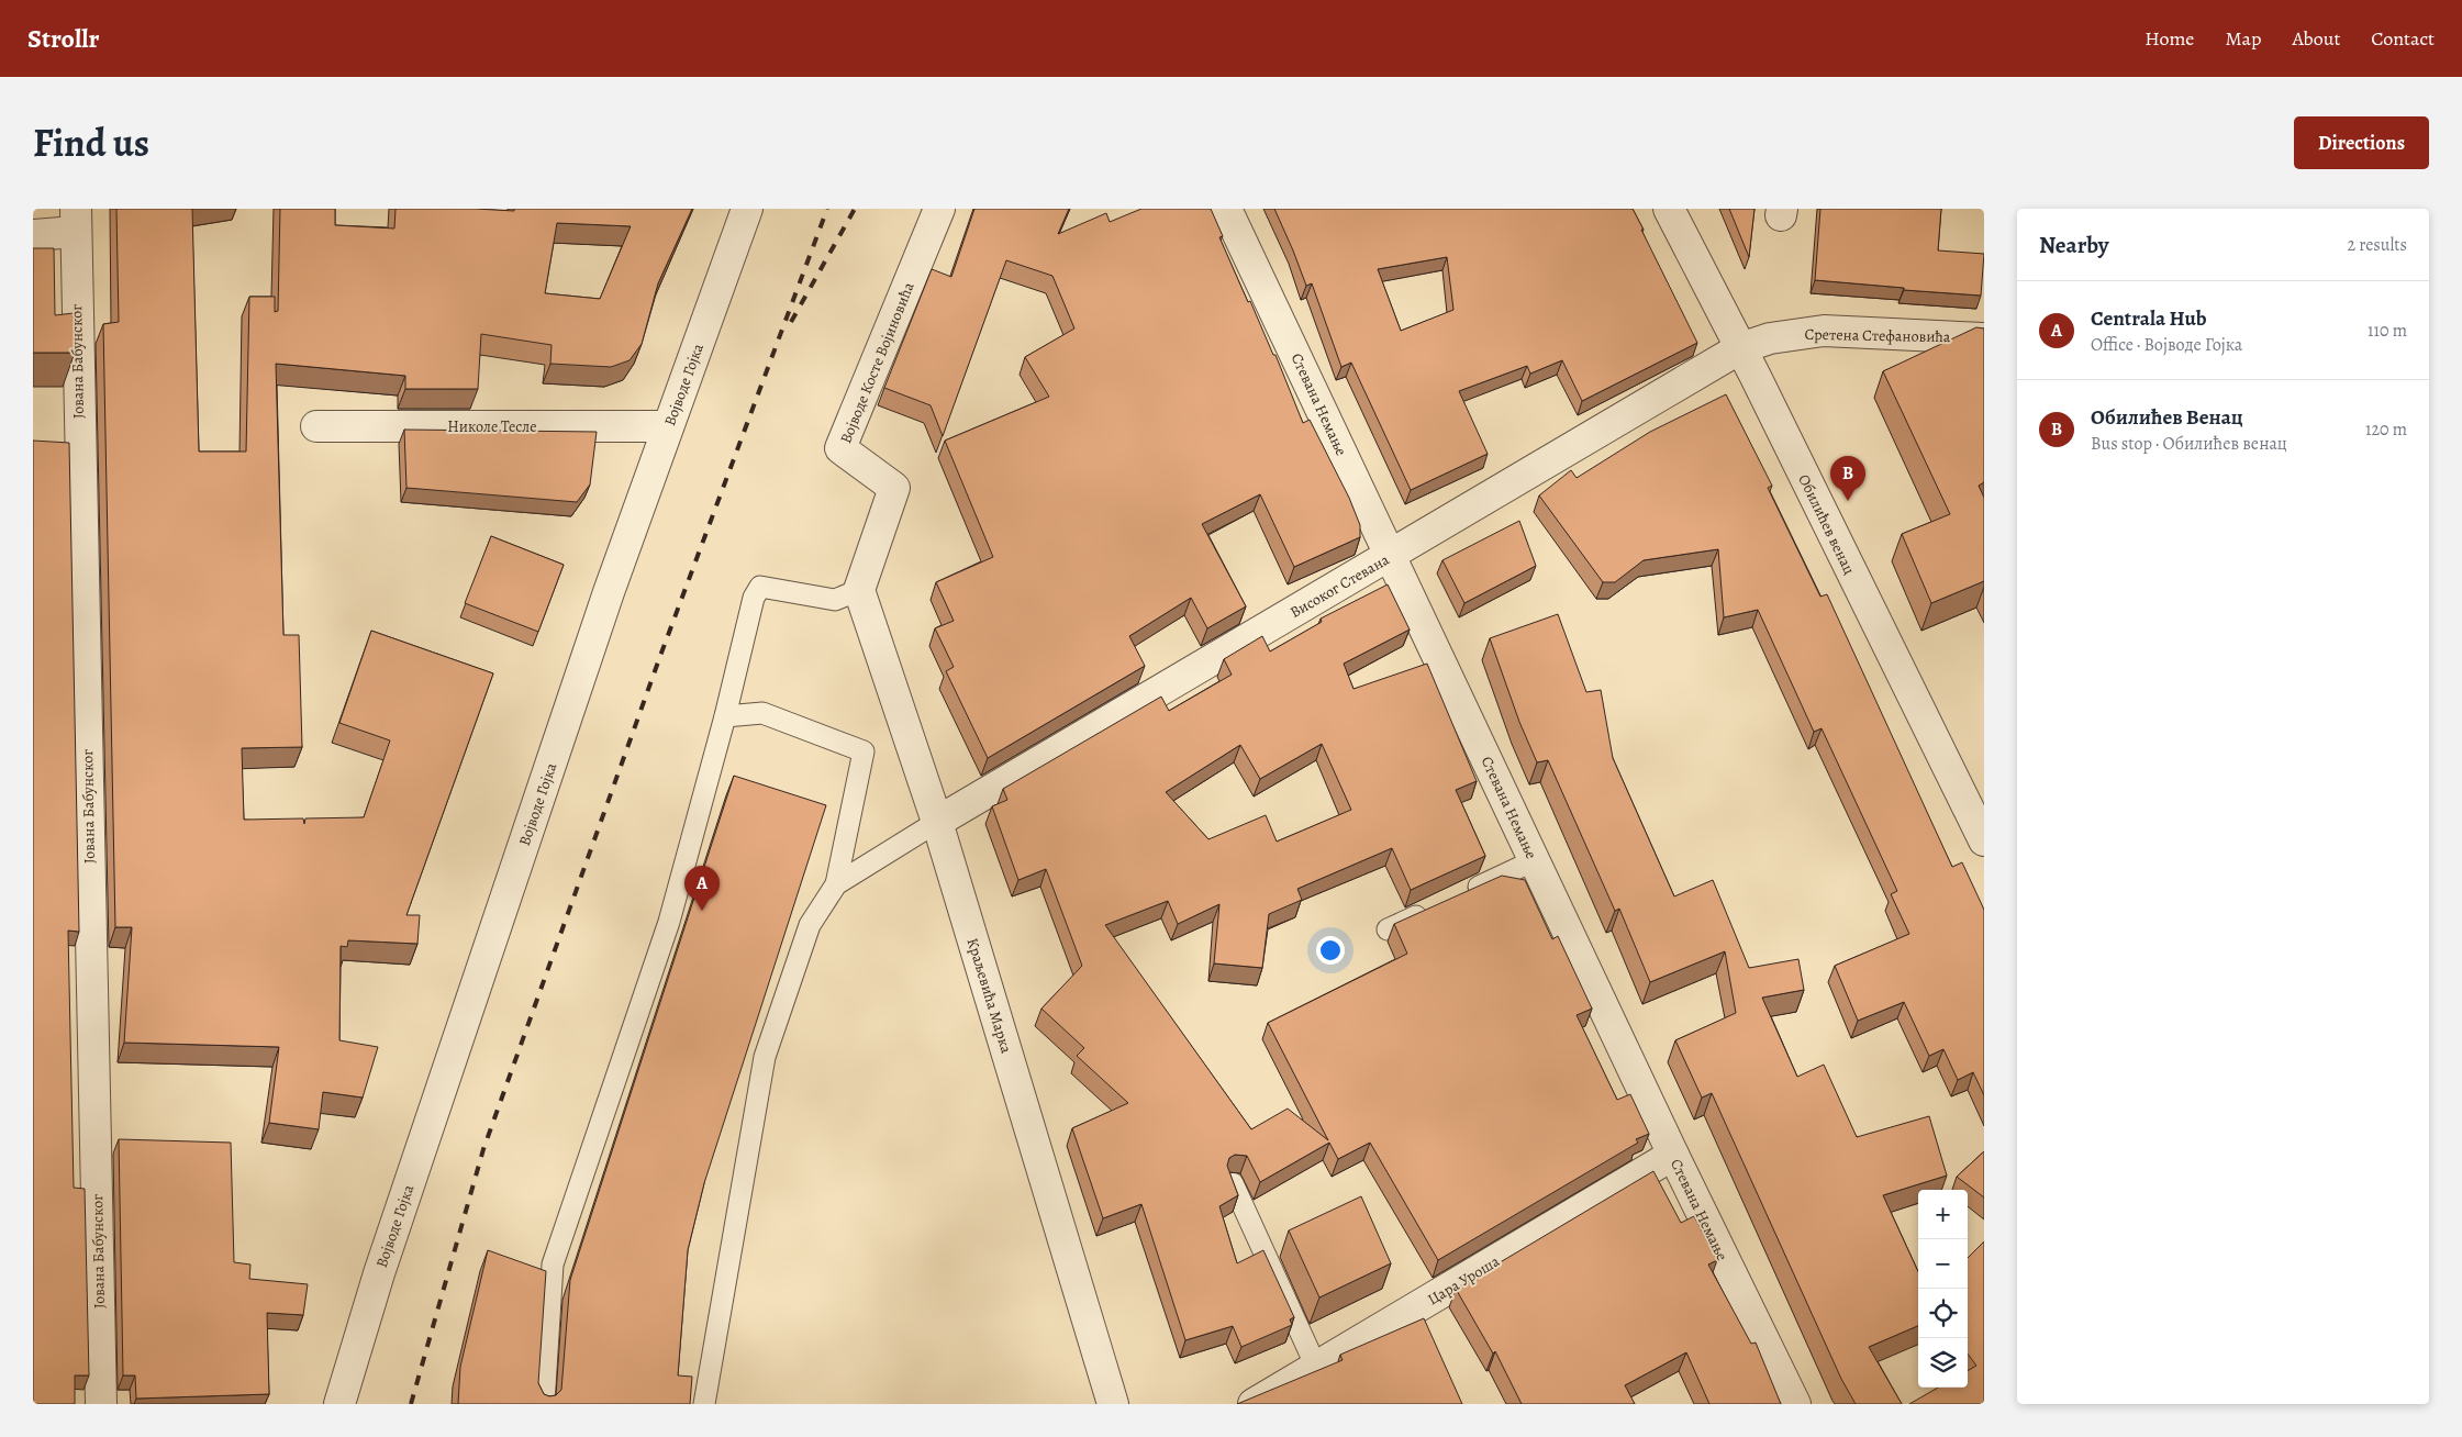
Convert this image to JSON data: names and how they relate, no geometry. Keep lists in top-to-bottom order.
{
  "streets": {
    "street": [
      "Сретена Стефановића",
      "Јована Бабунског",
      "Војводе Косте Војиновића",
      "Војводе Гојка",
      "Стевана Немање",
      "Николе Тесле",
      "Обилићев венац",
      "Високог Стевана",
      "Краљевића Марка",
      "Цара Уроша"
    ]
  },
  "crossings": [
    ["Сретена Стефановића", "Обилићев венац"],
    ["Сретена Стефановића", "Високог Стевана"],
    ["Војводе Косте Војиновића", "Краљевића Марка"],
    ["Војводе Гојка", "Николе Тесле"],
    ["Стевана Немање", "Високог Стевана"],
    ["Стевана Немање", "Цара Уроша"],
    ["Обилићев венац", "Високог Стевана"],
    ["Високог Стевана", "Краљевића Марка"]
  ],
  "page": {
    "header": "Strollr",
    "nav": [
      "Home",
      "Map",
      "About",
      "Contact"
    ],
    "title": "Find us",
    "buttons": "Directions",
    "heading": ["Nearby", "2 results"],
    "list": [
      {
        "mark": "A",
        "name": "Centrala Hub",
        "note": "Office · Војводе Гојка",
        "value": "110 m"
      },
      {
        "mark": "B",
        "name": "Обилићев Венац",
        "note": "Bus stop · Обилићев венац",
        "value": "120 m"
      }
    ],
    "pins": ["B", "A"],
    "map_buttons": ["+", "−"]
  }
}
